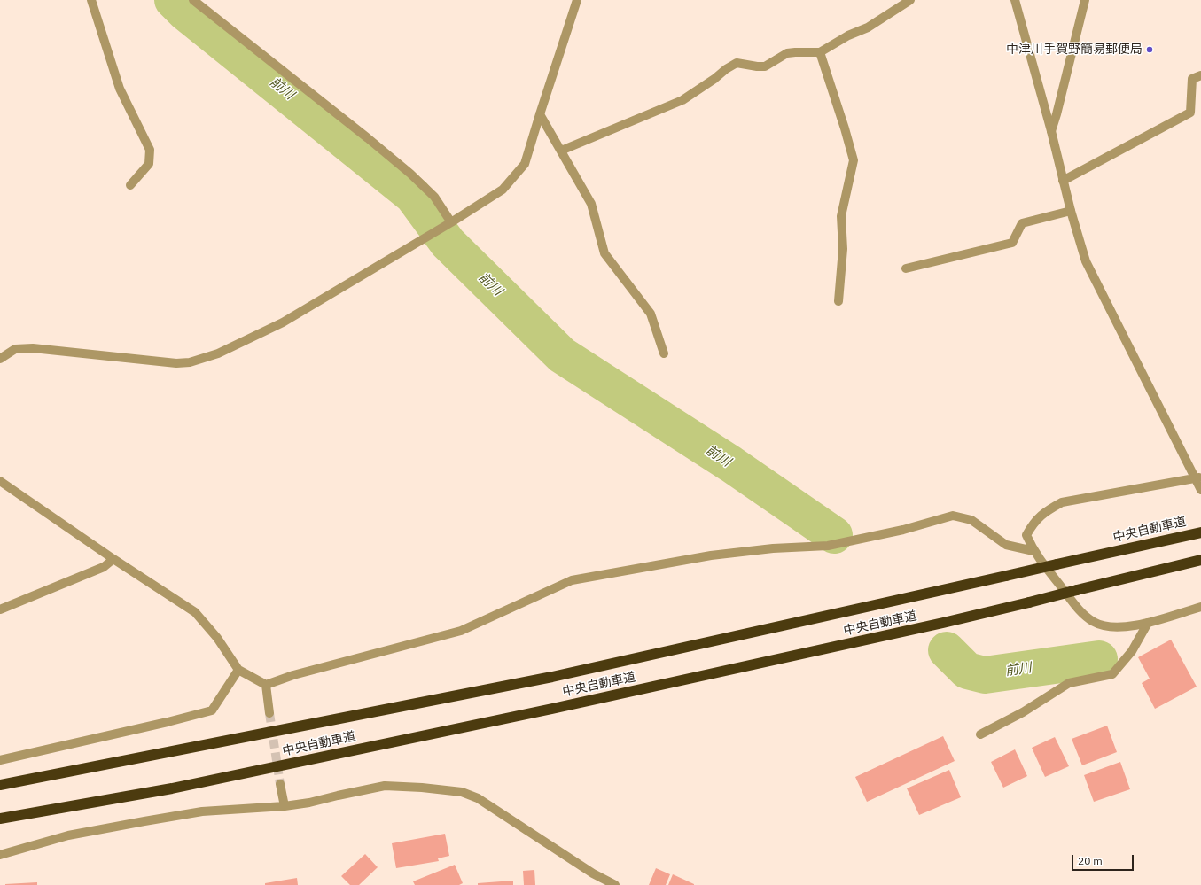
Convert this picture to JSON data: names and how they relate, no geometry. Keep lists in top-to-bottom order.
{
  "streets": {
    "highway": ["中央自動車道"]
  },
  "water": ["前川"],
  "places": ["中津川手賀野簡易郵便局"],
  "scale_bar": "20 m"
}
